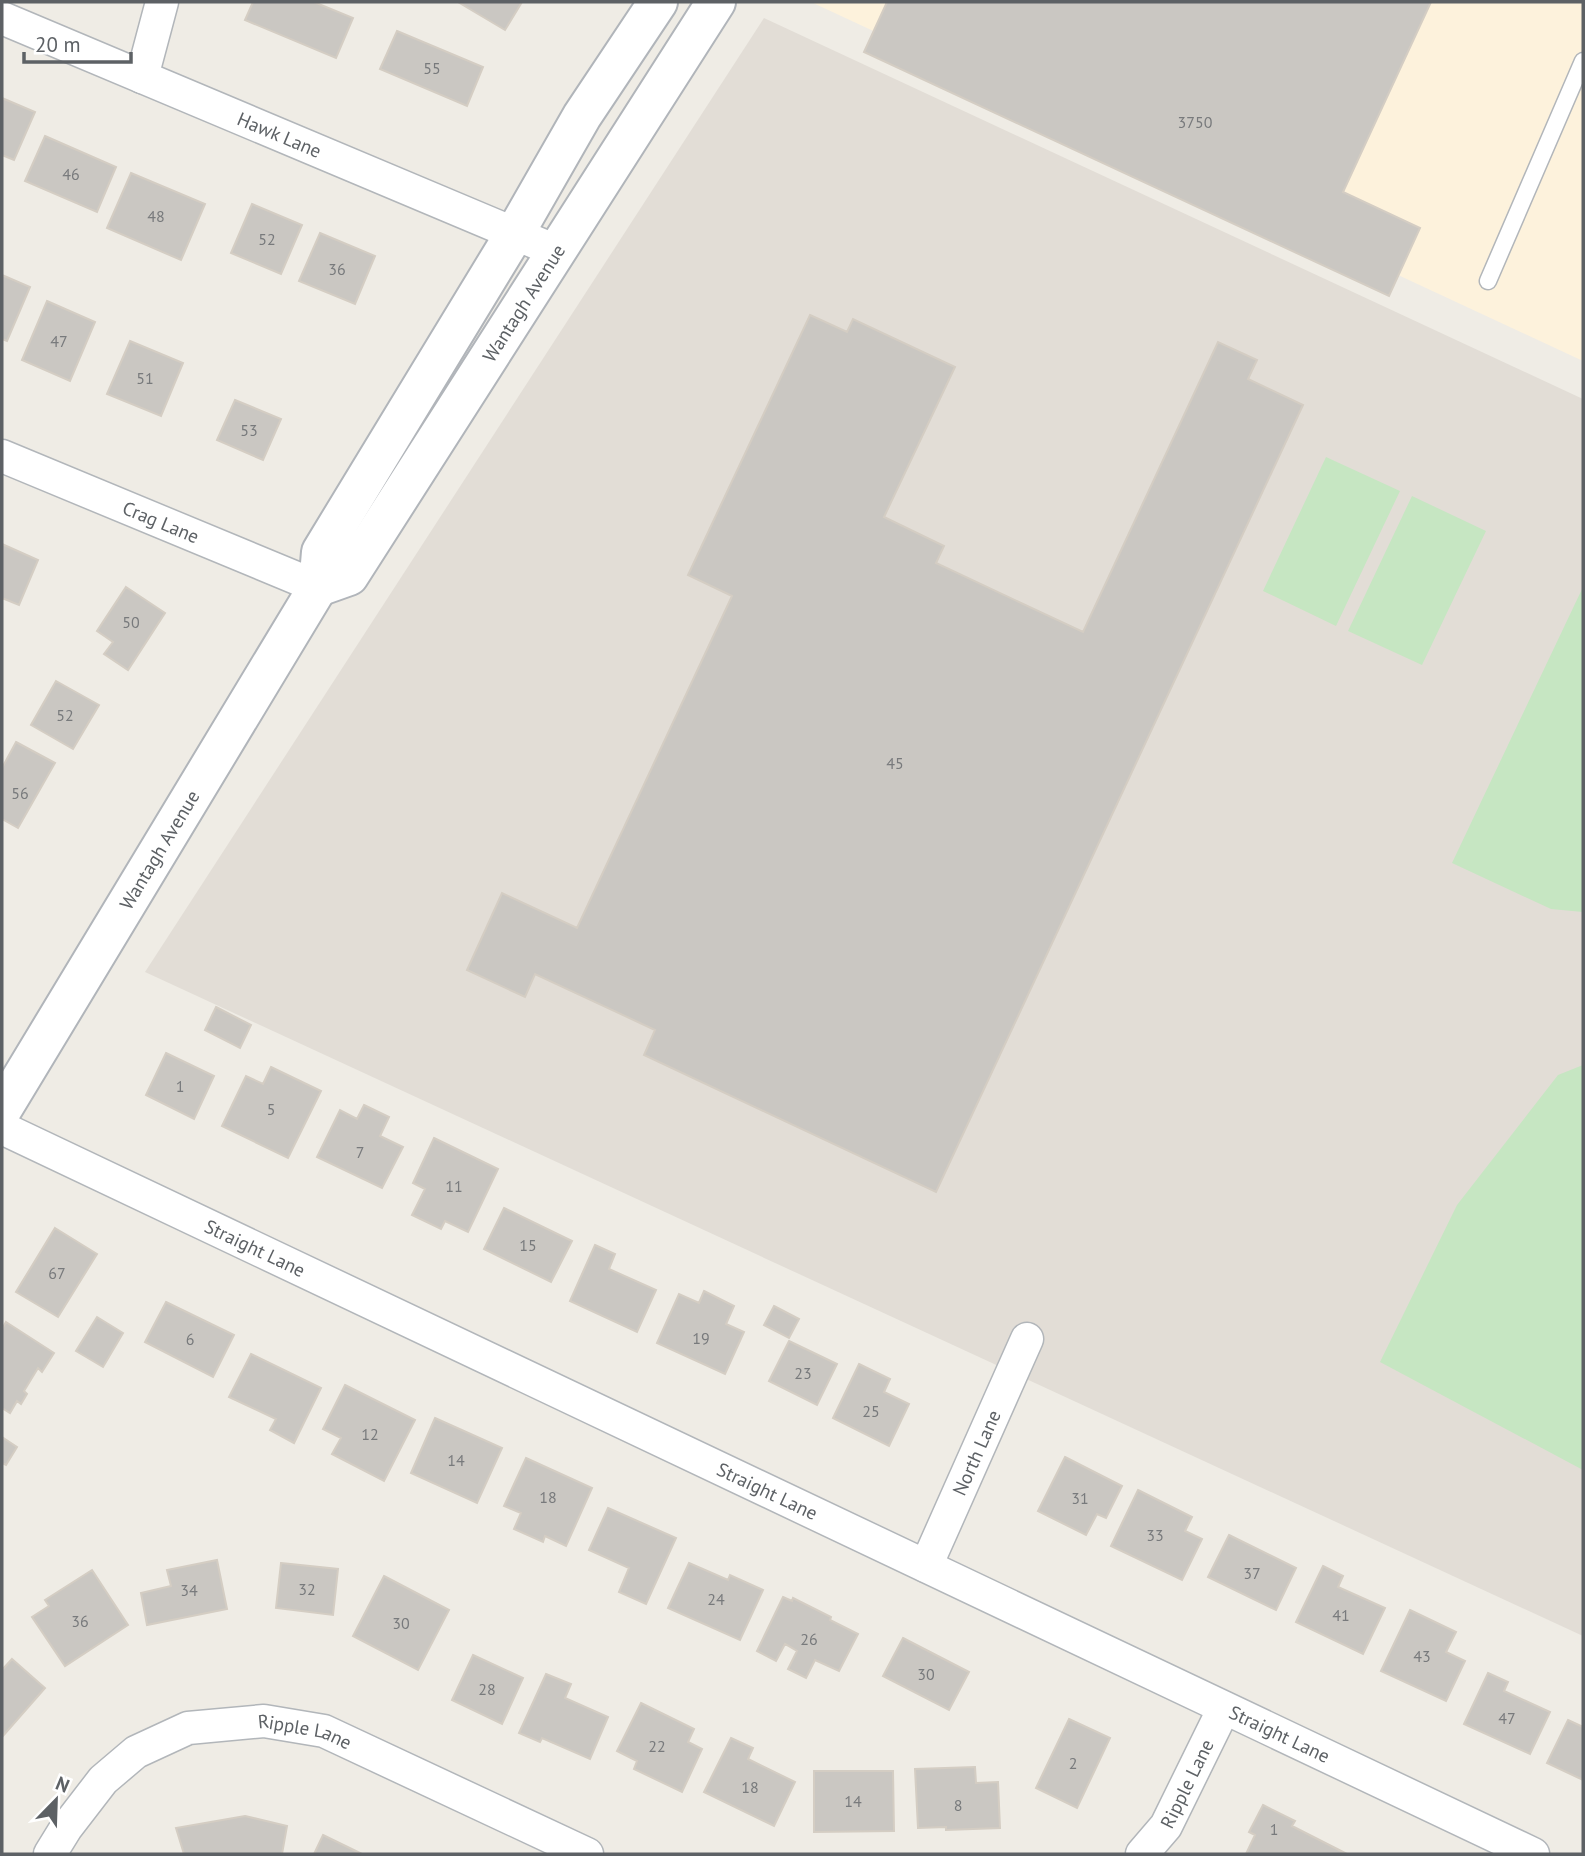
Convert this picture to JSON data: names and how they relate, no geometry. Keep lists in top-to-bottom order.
{
  "streets": {
    "main road": ["Wantagh Avenue"],
    "street": [
      "Hawk Lane",
      "Crag Lane",
      "Straight Lane",
      "North Lane",
      "Ripple Lane"
    ]
  },
  "crossings": [
    ["Hawk Lane", "Wantagh Avenue"],
    ["Wantagh Avenue", "Crag Lane"],
    ["Straight Lane", "North Lane"],
    ["Straight Lane", "Ripple Lane"]
  ],
  "house_numbers": [
    "55",
    "3750",
    "46",
    "48",
    "52",
    "36",
    "47",
    "51",
    "53",
    "50",
    "52",
    "45",
    "56",
    "1",
    "5",
    "7",
    "11",
    "15",
    "67",
    "19",
    "6",
    "23",
    "25",
    "12",
    "14",
    "18",
    "31",
    "33",
    "37",
    "32",
    "34",
    "24",
    "41",
    "36",
    "30",
    "26",
    "43",
    "30",
    "28",
    "47",
    "22",
    "2",
    "18",
    "14",
    "8",
    "1"
  ],
  "scale_bar": "20 m",
  "north": "top right"
}
